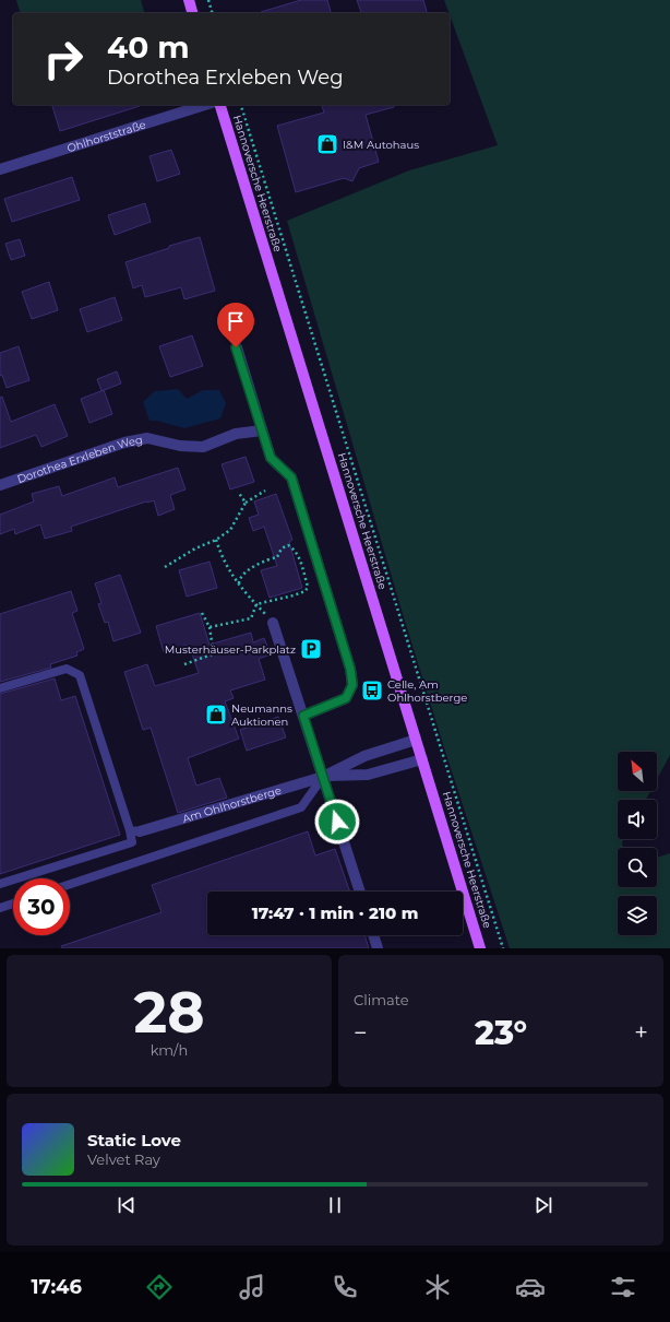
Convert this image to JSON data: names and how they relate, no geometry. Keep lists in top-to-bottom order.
{
  "streets": {
    "main road": ["Hannoversche Heerstraße"],
    "street": ["Ohlhorststraße", "Dorothea Erxleben Weg", "Am Ohlhorstberge"]
  },
  "crossings": [
    ["Hannoversche Heerstraße", "Am Ohlhorstberge"]
  ],
  "places": {
    "shop": ["I&M Autohaus", "Neumanns Auktionen"],
    "parking": ["Musterhäuser-Parkplatz"],
    "bus stop": ["Celle, Am Ohlhorstberge"]
  },
  "north": "top left",
  "page": {
    "turn": ["40 m", "Dorothea Erxleben Weg"],
    "limit": "30",
    "trip": "17:47 · 1 min · 210 m",
    "tile": [
      ["28", "km/h"],
      "Climate"
    ],
    "heat": ["−", "23°", "+"],
    "song": ["Static Love", "Velvet Ray"],
    "tabs": "17:46"
  }
}
